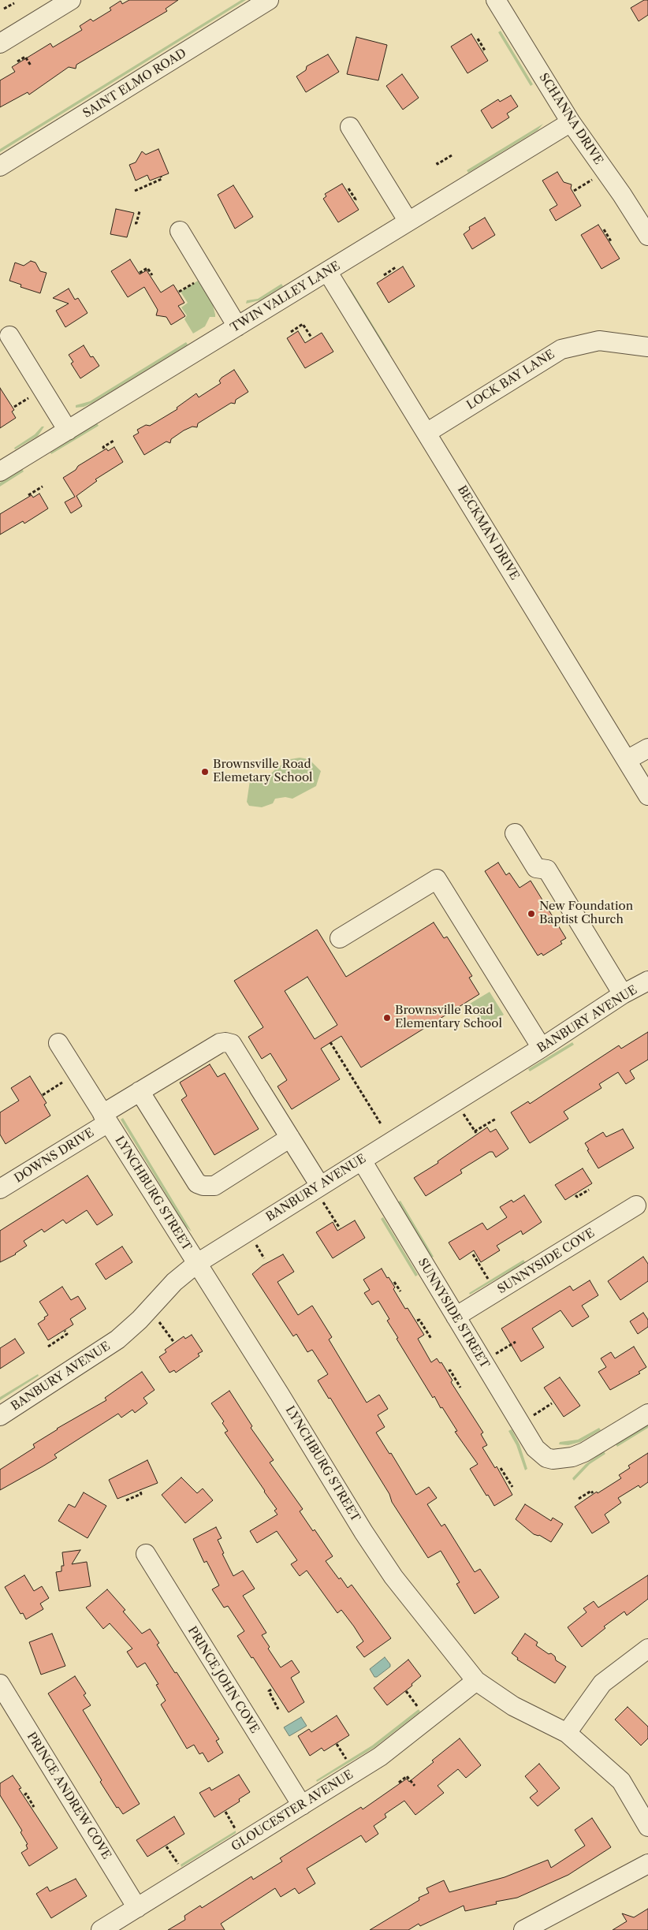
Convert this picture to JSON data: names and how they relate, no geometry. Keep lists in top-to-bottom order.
{
  "streets": {
    "street": [
      "SAINT ELMO ROAD",
      "SCHANNA DRIVE",
      "TWIN VALLEY LANE",
      "LOCK BAY LANE",
      "BECKMAN DRIVE",
      "BANBURY AVENUE",
      "DOWNS DRIVE",
      "LYNCHBURG STREET",
      "SUNNYSIDE COVE",
      "SUNNYSIDE STREET",
      "PRINCE JOHN COVE",
      "PRINCE ANDREW COVE",
      "GLOUCESTER AVENUE"
    ]
  },
  "crossings": [
    ["SCHANNA DRIVE", "TWIN VALLEY LANE"],
    ["TWIN VALLEY LANE", "BECKMAN DRIVE"],
    ["LOCK BAY LANE", "BECKMAN DRIVE"],
    ["BANBURY AVENUE", "DOWNS DRIVE"],
    ["BANBURY AVENUE", "LYNCHBURG STREET"],
    ["BANBURY AVENUE", "SUNNYSIDE STREET"],
    ["DOWNS DRIVE", "LYNCHBURG STREET"],
    ["LYNCHBURG STREET", "GLOUCESTER AVENUE"],
    ["SUNNYSIDE COVE", "SUNNYSIDE STREET"],
    ["PRINCE JOHN COVE", "GLOUCESTER AVENUE"],
    ["PRINCE ANDREW COVE", "GLOUCESTER AVENUE"]
  ],
  "places": ["Brownsville Road Elemetary School", "New Foundation Baptist Church", "Brownsville Road Elementary School"]
}
